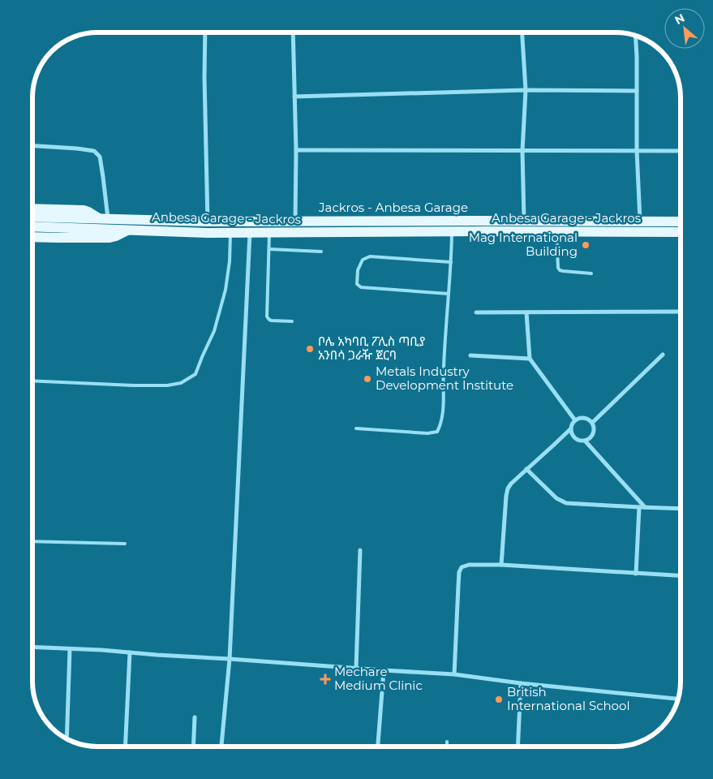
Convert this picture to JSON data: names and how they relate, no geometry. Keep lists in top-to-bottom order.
{
  "streets": {
    "main road": ["Jackros - Anbesa Garage", "Anbesa Garage - Jackros"]
  },
  "crossings": [
    ["Jackros - Anbesa Garage", "Anbesa Garage - Jackros"]
  ],
  "places": {
    "other": [
      "Mag International Building",
      "ቦሌ አካባቢ ፖሊስ ጣቢያ አንበሳ ጋራዥ ጀርባ",
      "Metals Industry Development Institute",
      "British International School"
    ],
    "health": ["Mechare Medium Clinic"]
  },
  "north": "top left"
}
